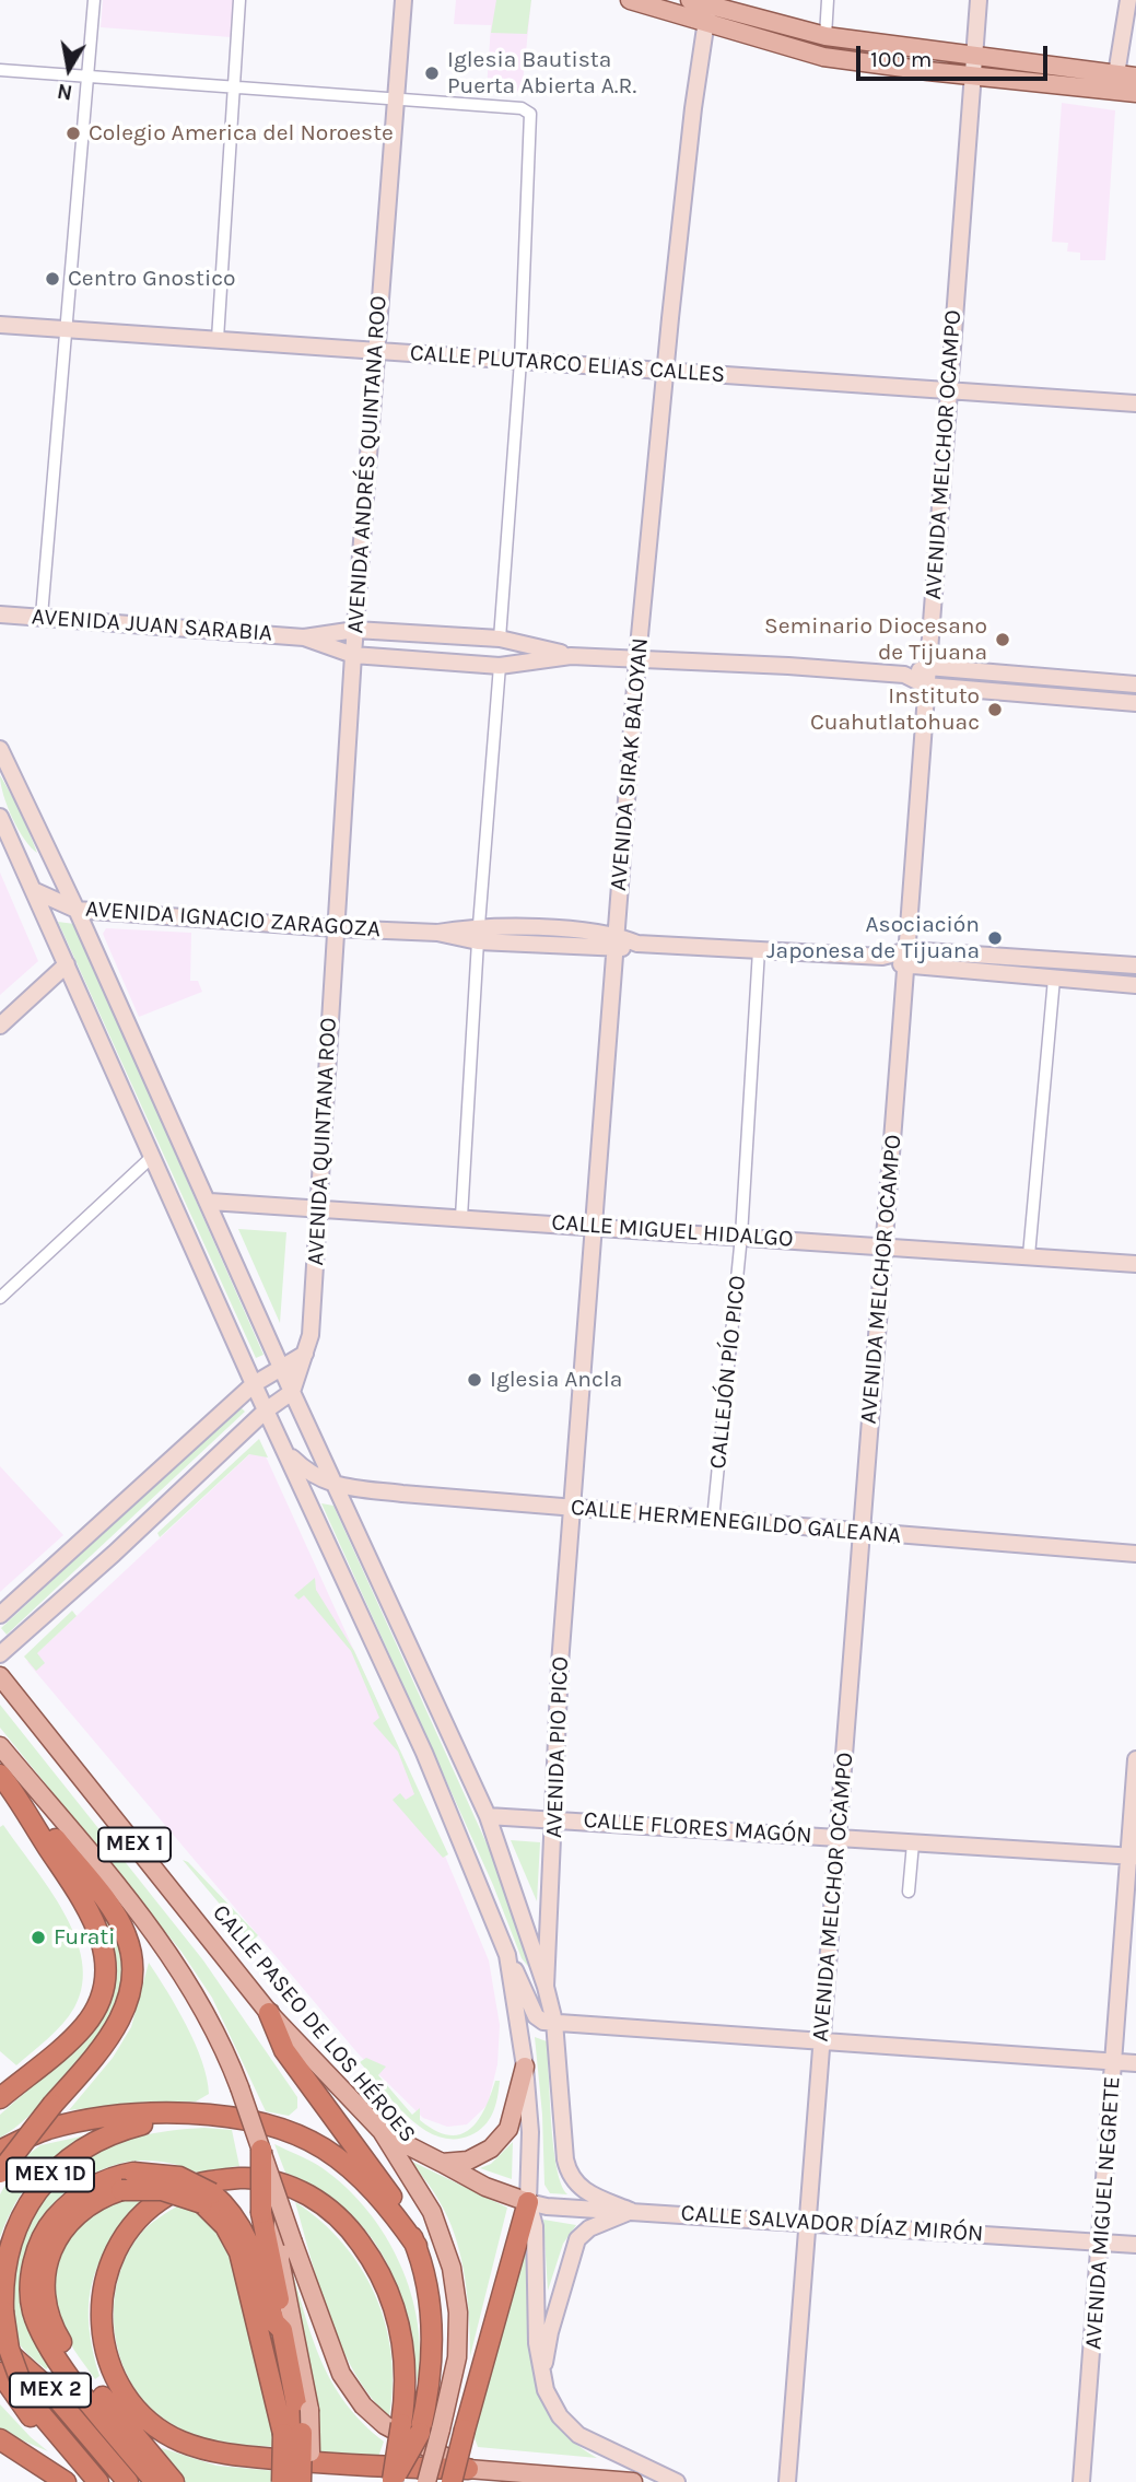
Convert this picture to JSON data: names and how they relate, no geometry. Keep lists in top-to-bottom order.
{
  "streets": {
    "highway": ["MEX 1", "MEX 1D", "MEX 2"],
    "main road": ["CALLE PASEO DE LOS HÉROES"],
    "street": [
      "CALLE PLUTARCO ELIAS CALLES",
      "AVENIDA MELCHOR OCAMPO",
      "AVENIDA ANDRÉS QUINTANA ROO",
      "AVENIDA JUAN SARABIA",
      "AVENIDA SIRAK BALOYAN",
      "AVENIDA IGNACIO ZARAGOZA",
      "AVENIDA QUINTANA ROO",
      "CALLE MIGUEL HIDALGO",
      "CALLEJÓN PÍO PICO",
      "CALLE HERMENEGILDO GALEANA",
      "AVENIDA PIO PICO",
      "CALLE FLORES MAGÓN",
      "AVENIDA MIGUEL NEGRETE",
      "CALLE SALVADOR DÍAZ MIRÓN"
    ]
  },
  "crossings": [
    ["CALLE PLUTARCO ELIAS CALLES", "AVENIDA MELCHOR OCAMPO"],
    ["CALLE PLUTARCO ELIAS CALLES", "AVENIDA ANDRÉS QUINTANA ROO"],
    ["CALLE PLUTARCO ELIAS CALLES", "AVENIDA SIRAK BALOYAN"],
    ["AVENIDA MELCHOR OCAMPO", "AVENIDA JUAN SARABIA"],
    ["AVENIDA MELCHOR OCAMPO", "AVENIDA IGNACIO ZARAGOZA"],
    ["AVENIDA MELCHOR OCAMPO", "CALLE MIGUEL HIDALGO"],
    ["AVENIDA MELCHOR OCAMPO", "CALLE HERMENEGILDO GALEANA"],
    ["AVENIDA MELCHOR OCAMPO", "CALLE FLORES MAGÓN"],
    ["AVENIDA MELCHOR OCAMPO", "CALLE SALVADOR DÍAZ MIRÓN"],
    ["AVENIDA ANDRÉS QUINTANA ROO", "AVENIDA JUAN SARABIA"],
    ["AVENIDA ANDRÉS QUINTANA ROO", "AVENIDA IGNACIO ZARAGOZA"],
    ["AVENIDA ANDRÉS QUINTANA ROO", "AVENIDA QUINTANA ROO"],
    ["AVENIDA JUAN SARABIA", "AVENIDA SIRAK BALOYAN"],
    ["AVENIDA SIRAK BALOYAN", "AVENIDA IGNACIO ZARAGOZA"],
    ["AVENIDA SIRAK BALOYAN", "CALLE MIGUEL HIDALGO"],
    ["AVENIDA SIRAK BALOYAN", "CALLE HERMENEGILDO GALEANA"],
    ["AVENIDA SIRAK BALOYAN", "AVENIDA PIO PICO"],
    ["AVENIDA IGNACIO ZARAGOZA", "AVENIDA QUINTANA ROO"],
    ["AVENIDA IGNACIO ZARAGOZA", "CALLEJÓN PÍO PICO"],
    ["AVENIDA QUINTANA ROO", "CALLE MIGUEL HIDALGO"],
    ["CALLE MIGUEL HIDALGO", "CALLEJÓN PÍO PICO"],
    ["CALLEJÓN PÍO PICO", "CALLE HERMENEGILDO GALEANA"],
    ["CALLE HERMENEGILDO GALEANA", "AVENIDA PIO PICO"],
    ["AVENIDA PIO PICO", "CALLE FLORES MAGÓN"],
    ["CALLE FLORES MAGÓN", "AVENIDA MIGUEL NEGRETE"],
    ["MEX 1", "CALLE PASEO DE LOS HÉROES"],
    ["MEX 1", "MEX 1D"],
    ["AVENIDA MIGUEL NEGRETE", "CALLE SALVADOR DÍAZ MIRÓN"]
  ],
  "places": [
    "Iglesia Bautista Puerta Abierta A.R.",
    "Colegio America del Noroeste",
    "Centro Gnostico",
    "Seminario Diocesano de Tijuana",
    "Instituto Cuahutlatohuac",
    "Asociación Japonesa de Tijuana",
    "Iglesia Ancla",
    "Furati"
  ],
  "scale_bar": "100 m",
  "north": "bottom"
}
